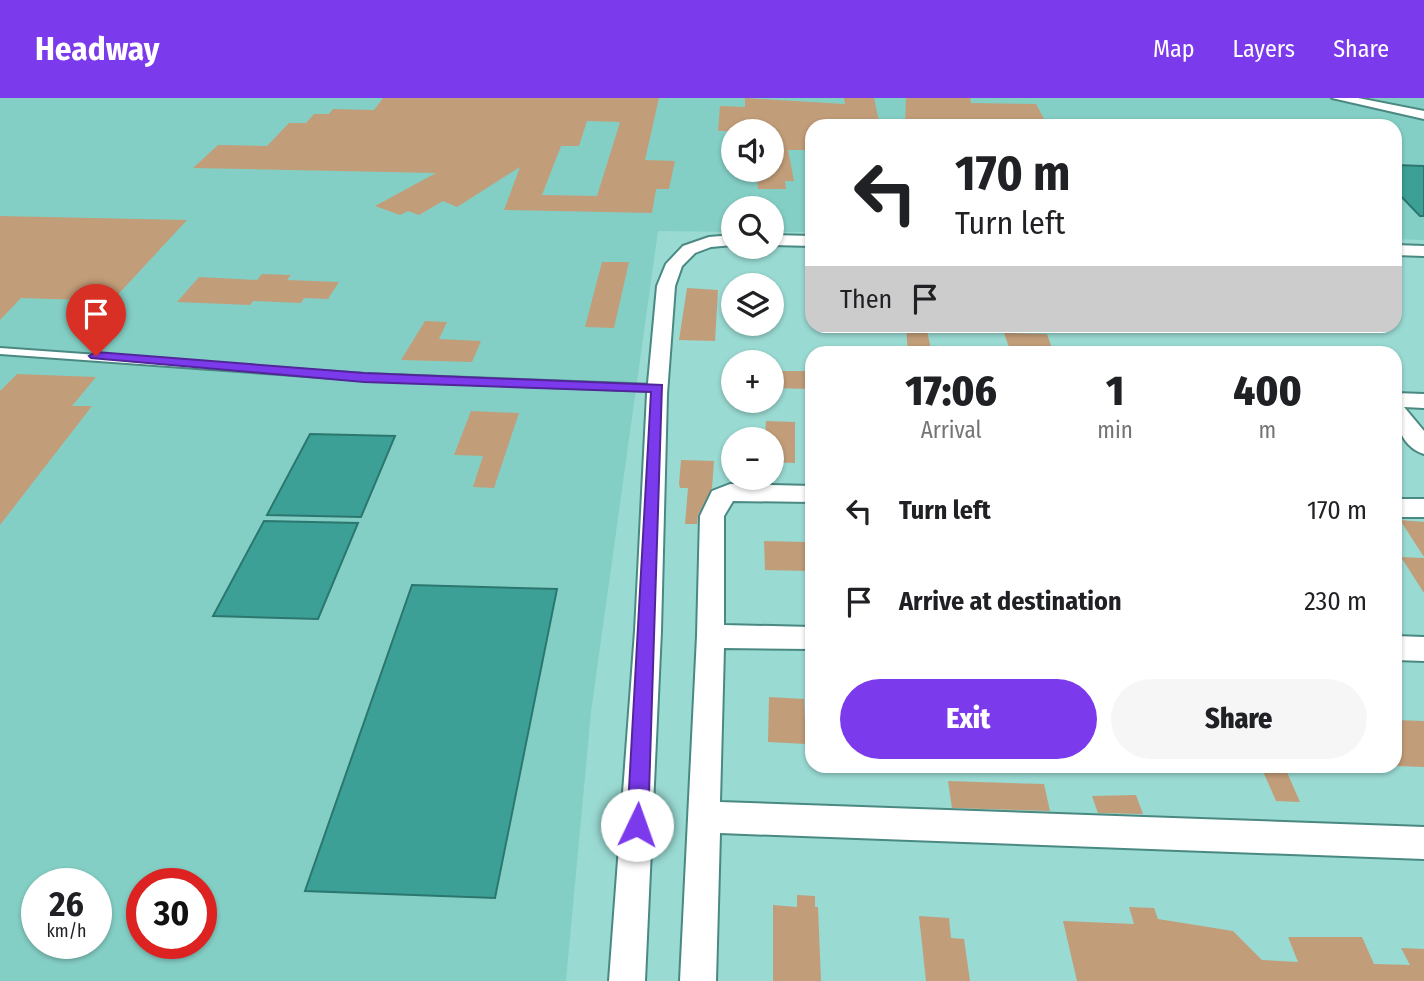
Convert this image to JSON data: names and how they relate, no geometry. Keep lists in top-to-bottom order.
{
  "page": {
    "header": "Headway",
    "nav": ["Map", "Layers", "Share"],
    "map_buttons": ["+", "−"],
    "turn": ["170 m", "Turn left"],
    "then": "Then",
    "eta": [
      "17:06",
      "Arrival",
      "1",
      "min",
      "400",
      "m"
    ],
    "list": [
      {
        "name": "Turn left",
        "value": "170 m"
      },
      {
        "name": "Arrive at destination",
        "value": "230 m"
      }
    ],
    "buttons": ["Exit", "Share"],
    "speed": "26 km/h",
    "limit": "30"
  }
}
